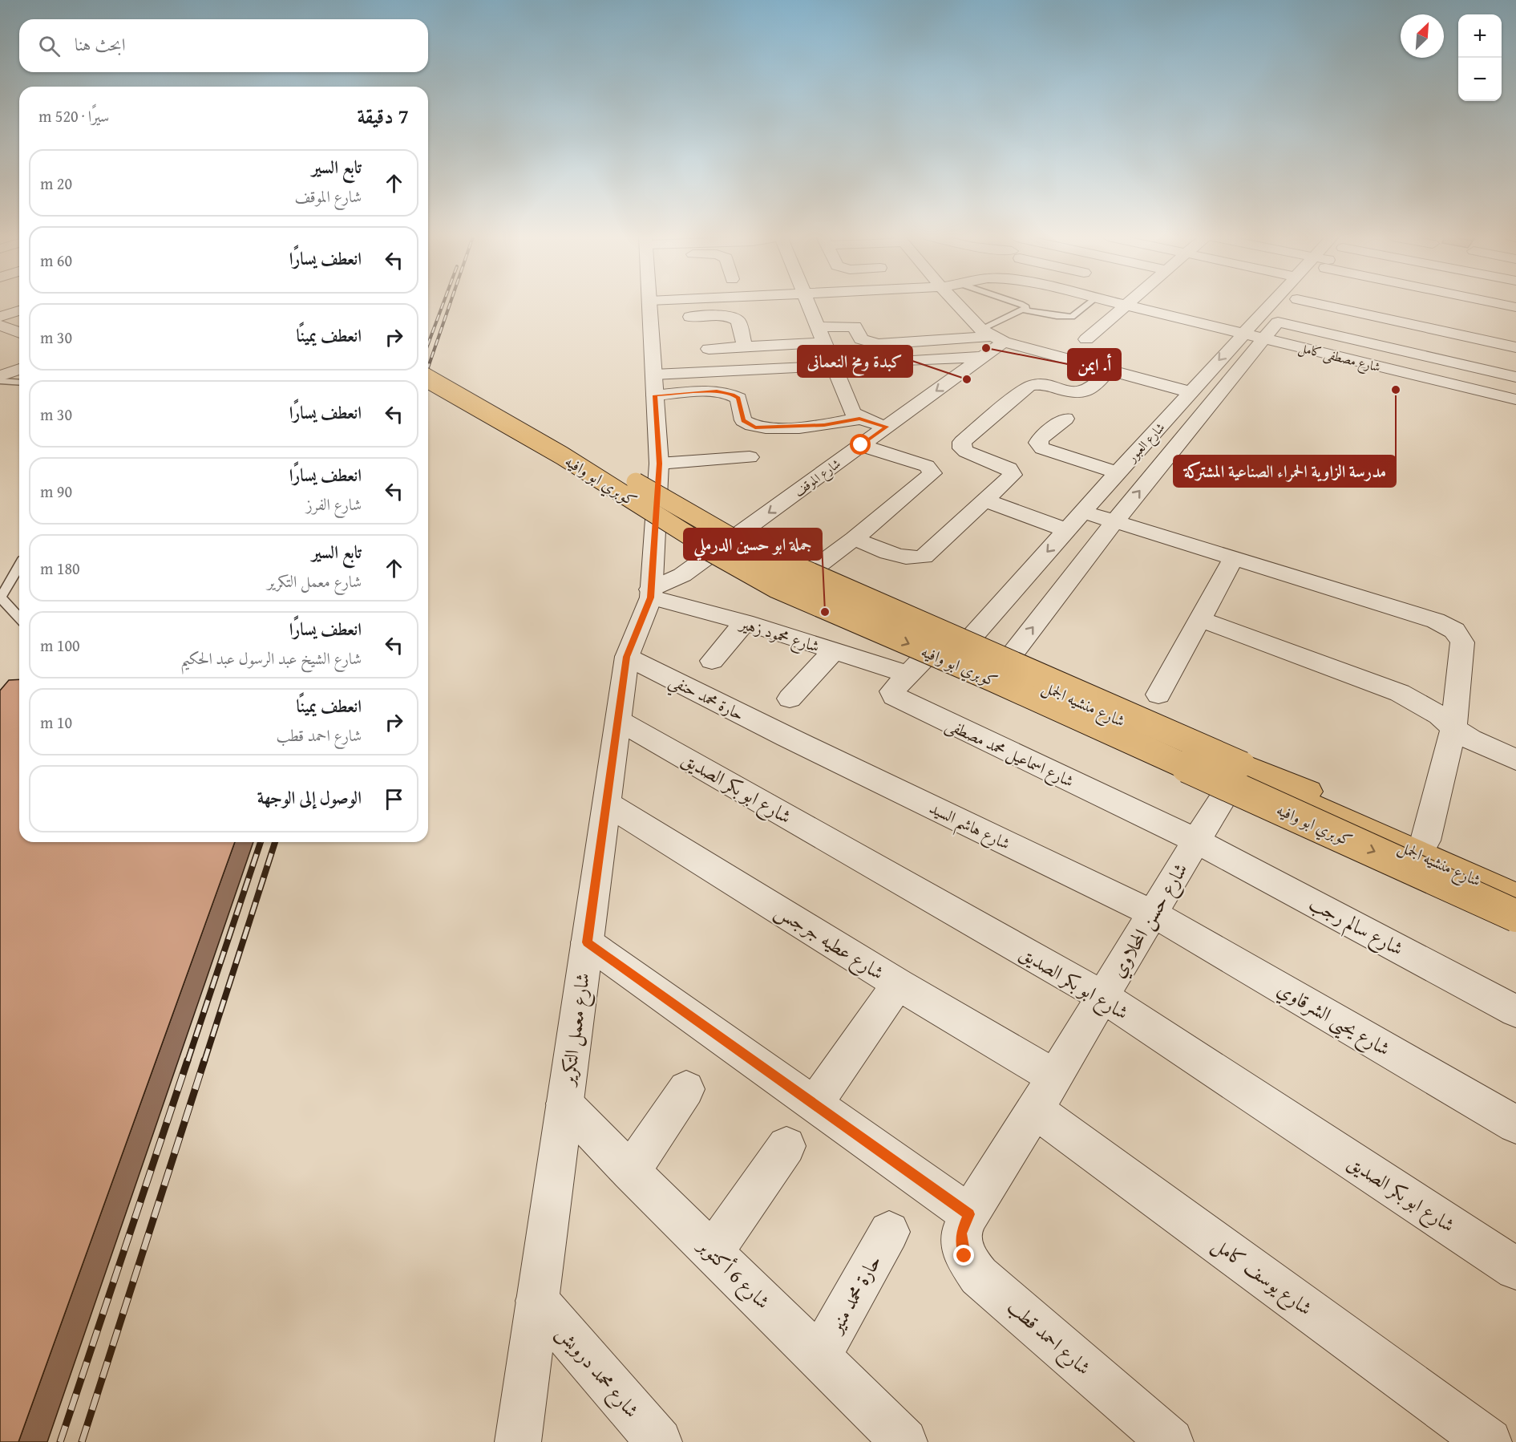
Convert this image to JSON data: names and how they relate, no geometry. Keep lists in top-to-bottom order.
{
  "streets": {
    "main road": ["كوبري ابو وافيه", "شارع منشيه الجمل"],
    "street": [
      "شارع مصطفى كامل",
      "شارع العبور",
      "شارع الموقف",
      "شارع محمود زهير",
      "حارة محمد حنفي",
      "شارع اسماعيل محمد مصطفى",
      "شارع ابو بكر الصديق",
      "شارع هاشم السيد",
      "شارع حسن المحلاوي",
      "شارع سالم رجب",
      "شارع عطيه جرجس",
      "شارع يحيى الشرقاوي",
      "شارع معمل التكرير",
      "شارع 6 أكتوبر",
      "شارع يوسف كامل",
      "حارة محمد منير",
      "شارع احمد قطب",
      "شارع محمد درويش"
    ]
  },
  "crossings": [
    ["شارع مصطفى كامل", "شارع العبور"],
    ["شارع العبور", "شارع منشيه الجمل"],
    ["شارع العبور", "شارع اسماعيل محمد مصطفى"],
    ["شارع الموقف", "شارع محمود زهير"],
    ["شارع الموقف", "شارع منشيه الجمل"],
    ["شارع الموقف", "شارع معمل التكرير"],
    ["كوبري ابو وافيه", "شارع منشيه الجمل"],
    ["كوبري ابو وافيه", "شارع حسن المحلاوي"],
    ["شارع محمود زهير", "شارع اسماعيل محمد مصطفى"],
    ["شارع محمود زهير", "شارع معمل التكرير"],
    ["حارة محمد حنفي", "شارع هاشم السيد"],
    ["حارة محمد حنفي", "شارع معمل التكرير"],
    ["شارع منشيه الجمل", "شارع اسماعيل محمد مصطفى"],
    ["شارع منشيه الجمل", "شارع حسن المحلاوي"],
    ["شارع منشيه الجمل", "شارع معمل التكرير"],
    ["شارع اسماعيل محمد مصطفى", "شارع حسن المحلاوي"],
    ["شارع اسماعيل محمد مصطفى", "شارع سالم رجب"],
    ["شارع ابو بكر الصديق", "شارع حسن المحلاوي"],
    ["شارع ابو بكر الصديق", "شارع معمل التكرير"],
    ["شارع هاشم السيد", "شارع حسن المحلاوي"],
    ["شارع هاشم السيد", "شارع يحيى الشرقاوي"],
    ["شارع حسن المحلاوي", "شارع سالم رجب"],
    ["شارع حسن المحلاوي", "شارع عطيه جرجس"],
    ["شارع حسن المحلاوي", "شارع يحيى الشرقاوي"],
    ["شارع حسن المحلاوي", "شارع يوسف كامل"],
    ["شارع حسن المحلاوي", "شارع احمد قطب"],
    ["شارع عطيه جرجس", "شارع معمل التكرير"],
    ["شارع عطيه جرجس", "شارع يوسف كامل"],
    ["شارع معمل التكرير", "شارع 6 أكتوبر"],
    ["شارع معمل التكرير", "شارع محمد درويش"],
    ["شارع 6 أكتوبر", "حارة محمد منير"]
  ],
  "places": [
    "أ. ايمن",
    "كبدة ومخ النعمانى",
    "مدرسة الزاوية الحمراء الصناعية المشتركة",
    "جملة ابو حسين الدرملي"
  ],
  "north": "top right",
  "page": {
    "map_buttons": ["+", "−"],
    "search": "ابحث هنا",
    "heading": ["7 دقيقة", "سيرًا · 520 m"],
    "list": [
      ["تابع السير", "شارع الموقف", "20 m"],
      ["انعطف يسارًا", "60 m"],
      ["انعطف يمينًا", "30 m"],
      ["انعطف يسارًا", "30 m"],
      ["انعطف يسارًا", "شارع الفرز", "90 m"],
      ["تابع السير", "شارع معمل التكرير", "180 m"],
      ["انعطف يسارًا", "شارع الشيخ عبد الرسول عبد الحكيم", "100 m"],
      ["انعطف يمينًا", "شارع احمد قطب", "10 m"],
      "الوصول إلى الوجهة"
    ]
  }
}
